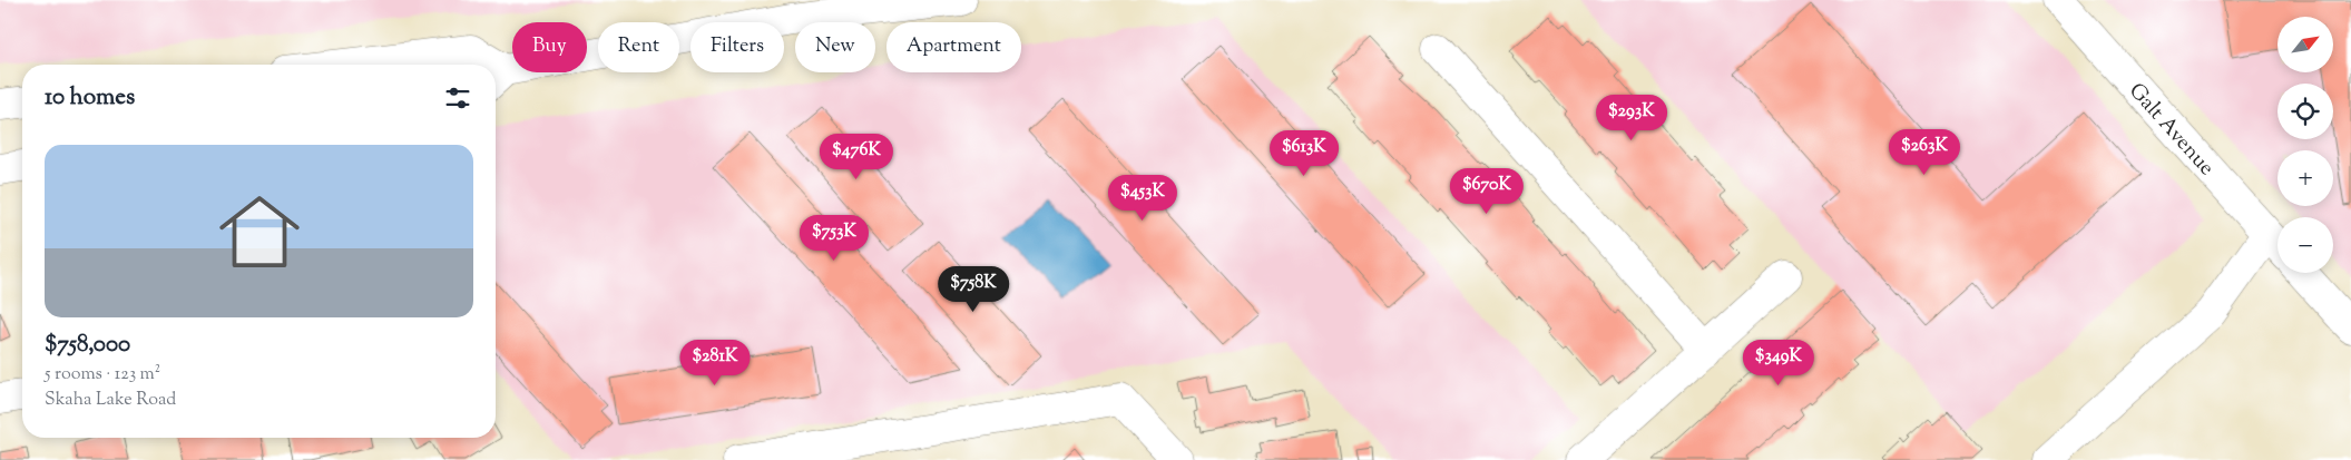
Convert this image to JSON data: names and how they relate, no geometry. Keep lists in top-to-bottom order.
{
  "streets": {
    "main road": ["Galt Avenue"]
  },
  "north": "top right",
  "page": {
    "map_buttons": ["+", "−"],
    "chip": [
      "Buy",
      "Rent",
      "Filters",
      "New",
      "Apartment"
    ],
    "heading": "10 homes",
    "price": [
      "$293K",
      "$263K",
      "$613K",
      "$476K",
      "$670K",
      "$453K",
      "$753K",
      "$758K",
      "$281K",
      "$349K"
    ],
    "list": [
      {
        "name": "$758,000",
        "note": "5 rooms · 123 m² · Skaha Lake Road"
      }
    ]
  }
}
